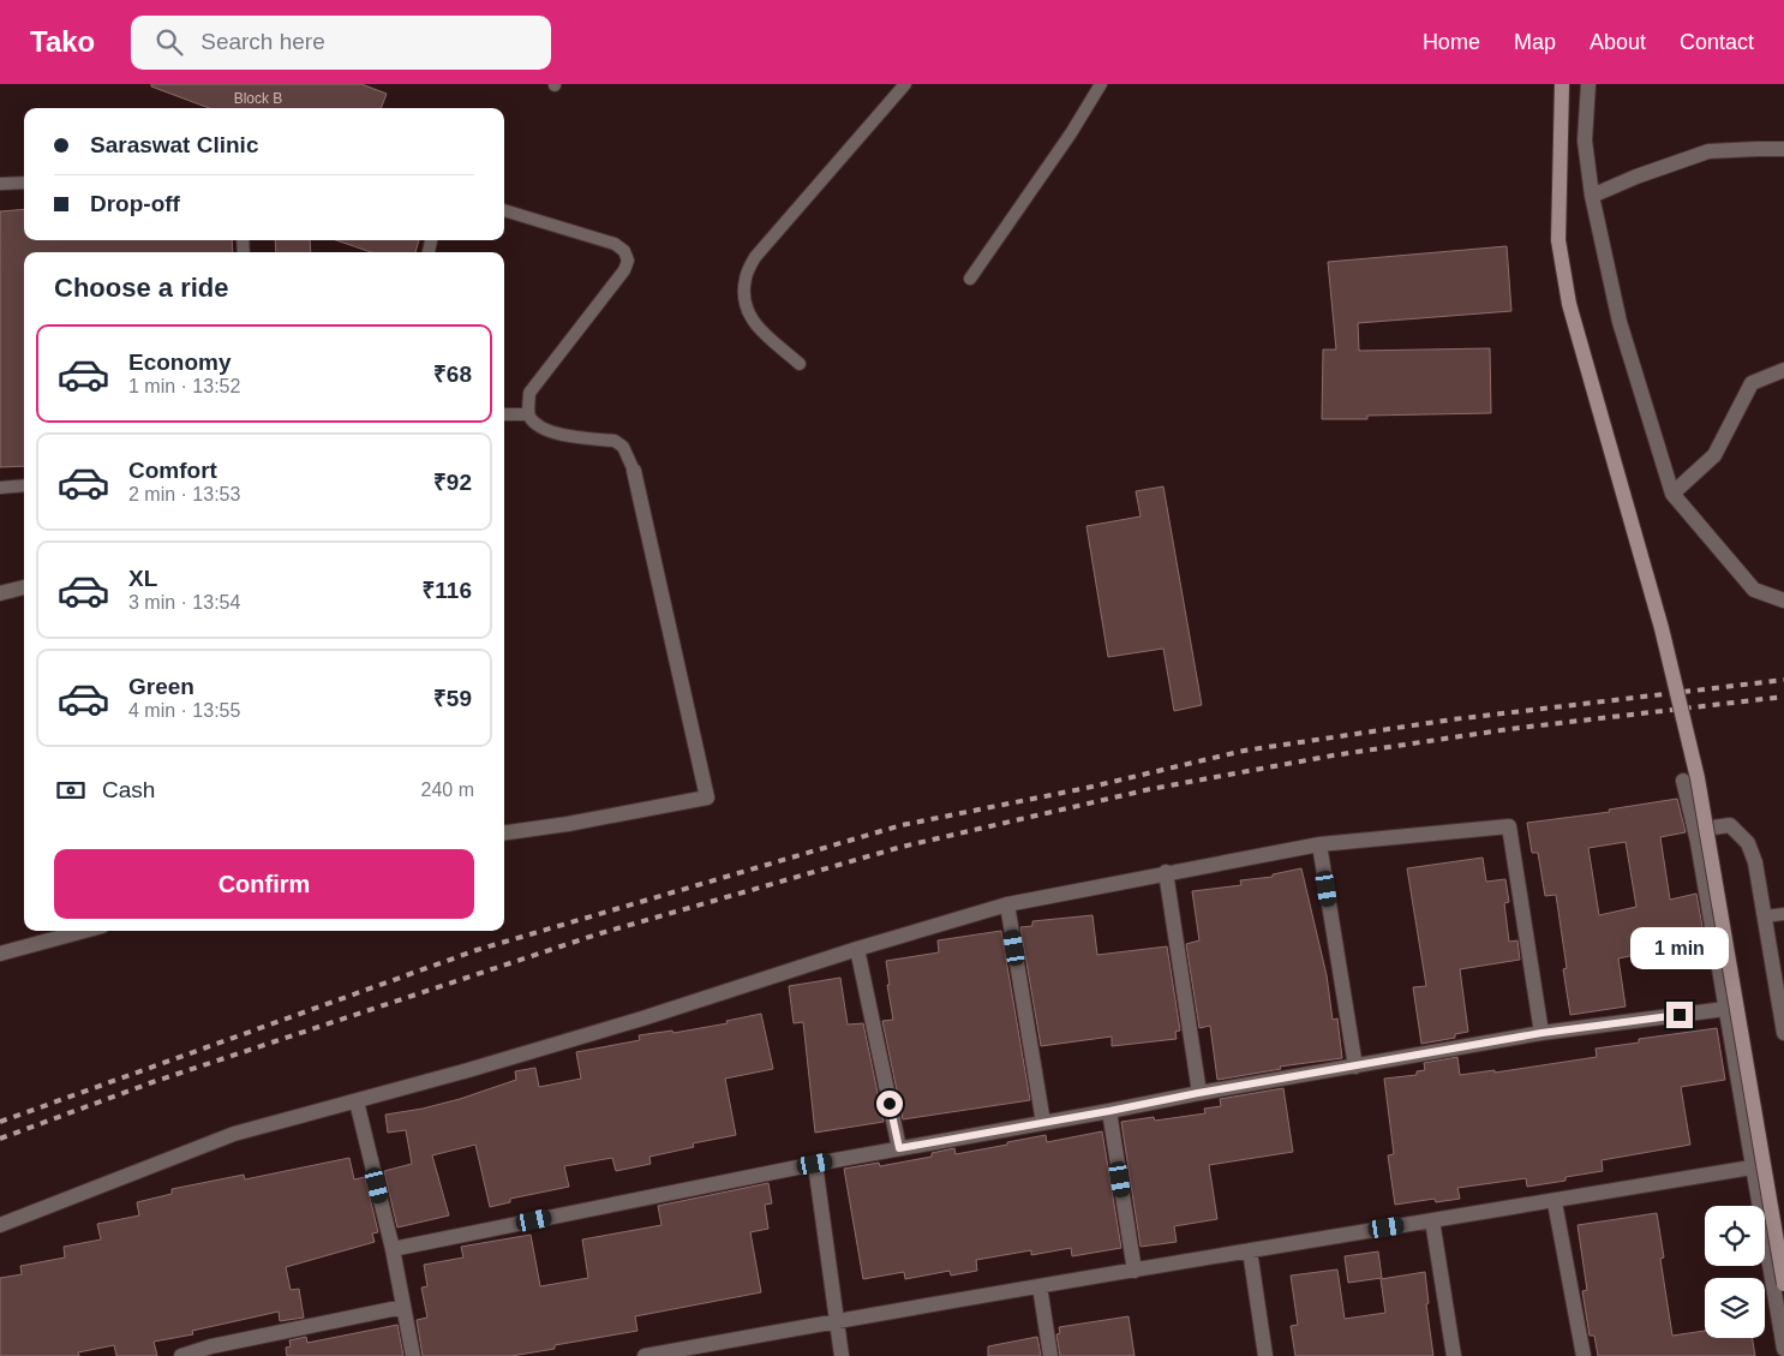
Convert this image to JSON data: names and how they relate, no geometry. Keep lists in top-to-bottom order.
{
  "house_numbers": ["Block B"],
  "page": {
    "header": "Tako",
    "search": "Search here",
    "nav": [
      "Home",
      "Map",
      "About",
      "Contact"
    ],
    "banner": ["Saraswat Clinic", "Drop-off"],
    "heading": "Choose a ride",
    "list": [
      {
        "name": "Economy",
        "note": "1 min · 13:52",
        "value": "₹68"
      },
      {
        "name": "Comfort",
        "note": "2 min · 13:53",
        "value": "₹92"
      },
      {
        "name": "XL",
        "note": "3 min · 13:54",
        "value": "₹116"
      },
      {
        "name": "Green",
        "note": "4 min · 13:55",
        "value": "₹59"
      }
    ],
    "pay": ["Cash", "240 m"],
    "buttons": "Confirm",
    "bubble": "1 min"
  }
}
